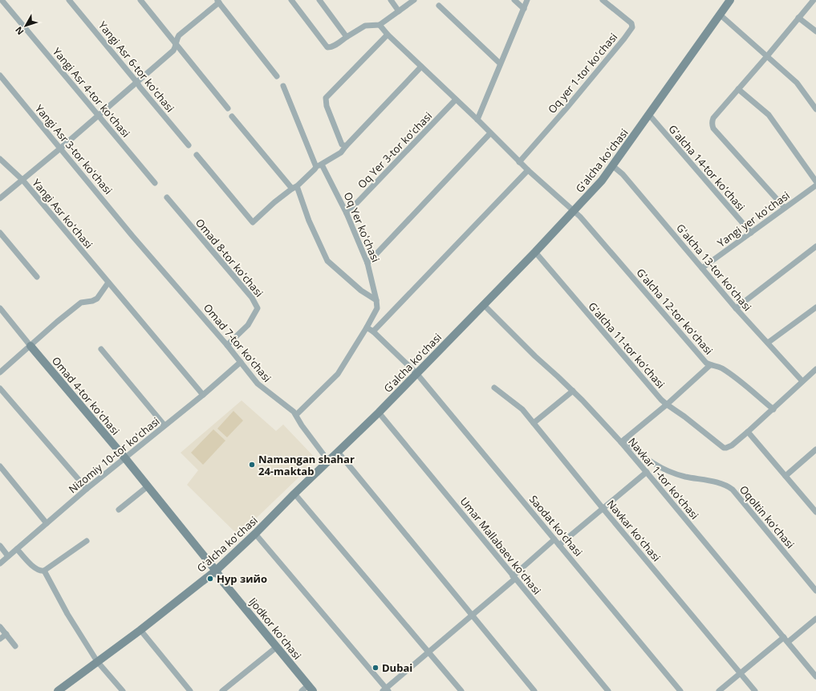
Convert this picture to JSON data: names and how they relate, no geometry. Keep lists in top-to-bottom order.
{
  "streets": {
    "street": [
      "Yangi Asr 6-tor koʻchasi",
      "Oq yer 1-tor koʻchasi",
      "Yangi Asr 4-tor koʻchasi",
      "Yangi Asr 3-tor koʻchasi",
      "Oq Yer 3-tor koʻchasi",
      "Gʻalcha koʻchasi",
      "Gʻalcha 14-tor koʻchasi",
      "Yangi Asr koʻchasi",
      "Yangi yer koʻchasi",
      "Oq Yer koʻchasi",
      "Omad 8-tor koʻchasi",
      "Gʻalcha 13-tor koʻchasi",
      "Gʻalcha 12-tor koʻchasi",
      "Omad 7-tor koʻchasi",
      "Gʻalcha 11-tor koʻchasi",
      "Omad 4-tor koʻchasi",
      "Nizomiy 10-tor koʻchasi",
      "Navkar 1-tor koʻchasi",
      "Oqoltin koʻchasi",
      "Saodat koʻchasi",
      "Navkar koʻchasi",
      "Umar Mallabaev koʻchasi",
      "Ijodkor koʻchasi"
    ]
  },
  "crossings": [
    ["Yangi Asr 3-tor koʻchasi", "Omad 7-tor koʻchasi"],
    ["Oq Yer 3-tor koʻchasi", "Oq Yer koʻchasi"],
    ["Gʻalcha koʻchasi", "Gʻalcha 14-tor koʻchasi"],
    ["Gʻalcha koʻchasi", "Gʻalcha 13-tor koʻchasi"],
    ["Gʻalcha koʻchasi", "Gʻalcha 12-tor koʻchasi"],
    ["Gʻalcha koʻchasi", "Omad 7-tor koʻchasi"],
    ["Gʻalcha koʻchasi", "Gʻalcha 11-tor koʻchasi"],
    ["Gʻalcha koʻchasi", "Navkar 1-tor koʻchasi"],
    ["Gʻalcha koʻchasi", "Saodat koʻchasi"],
    ["Gʻalcha koʻchasi", "Umar Mallabaev koʻchasi"],
    ["Gʻalcha koʻchasi", "Ijodkor koʻchasi"],
    ["Gʻalcha 14-tor koʻchasi", "Yangi yer koʻchasi"],
    ["Yangi Asr koʻchasi", "Nizomiy 10-tor koʻchasi"],
    ["Yangi yer koʻchasi", "Gʻalcha 13-tor koʻchasi"],
    ["Omad 8-tor koʻchasi", "Omad 7-tor koʻchasi"],
    ["Omad 7-tor koʻchasi", "Nizomiy 10-tor koʻchasi"],
    ["Omad 4-tor koʻchasi", "Nizomiy 10-tor koʻchasi"],
    ["Omad 4-tor koʻchasi", "Ijodkor koʻchasi"],
    ["Nizomiy 10-tor koʻchasi", "Ijodkor koʻchasi"],
    ["Navkar 1-tor koʻchasi", "Oqoltin koʻchasi"]
  ],
  "places": ["Namangan shahar 24-maktab", "Нур зийо", "Dubai"],
  "north": "bottom left"
}
